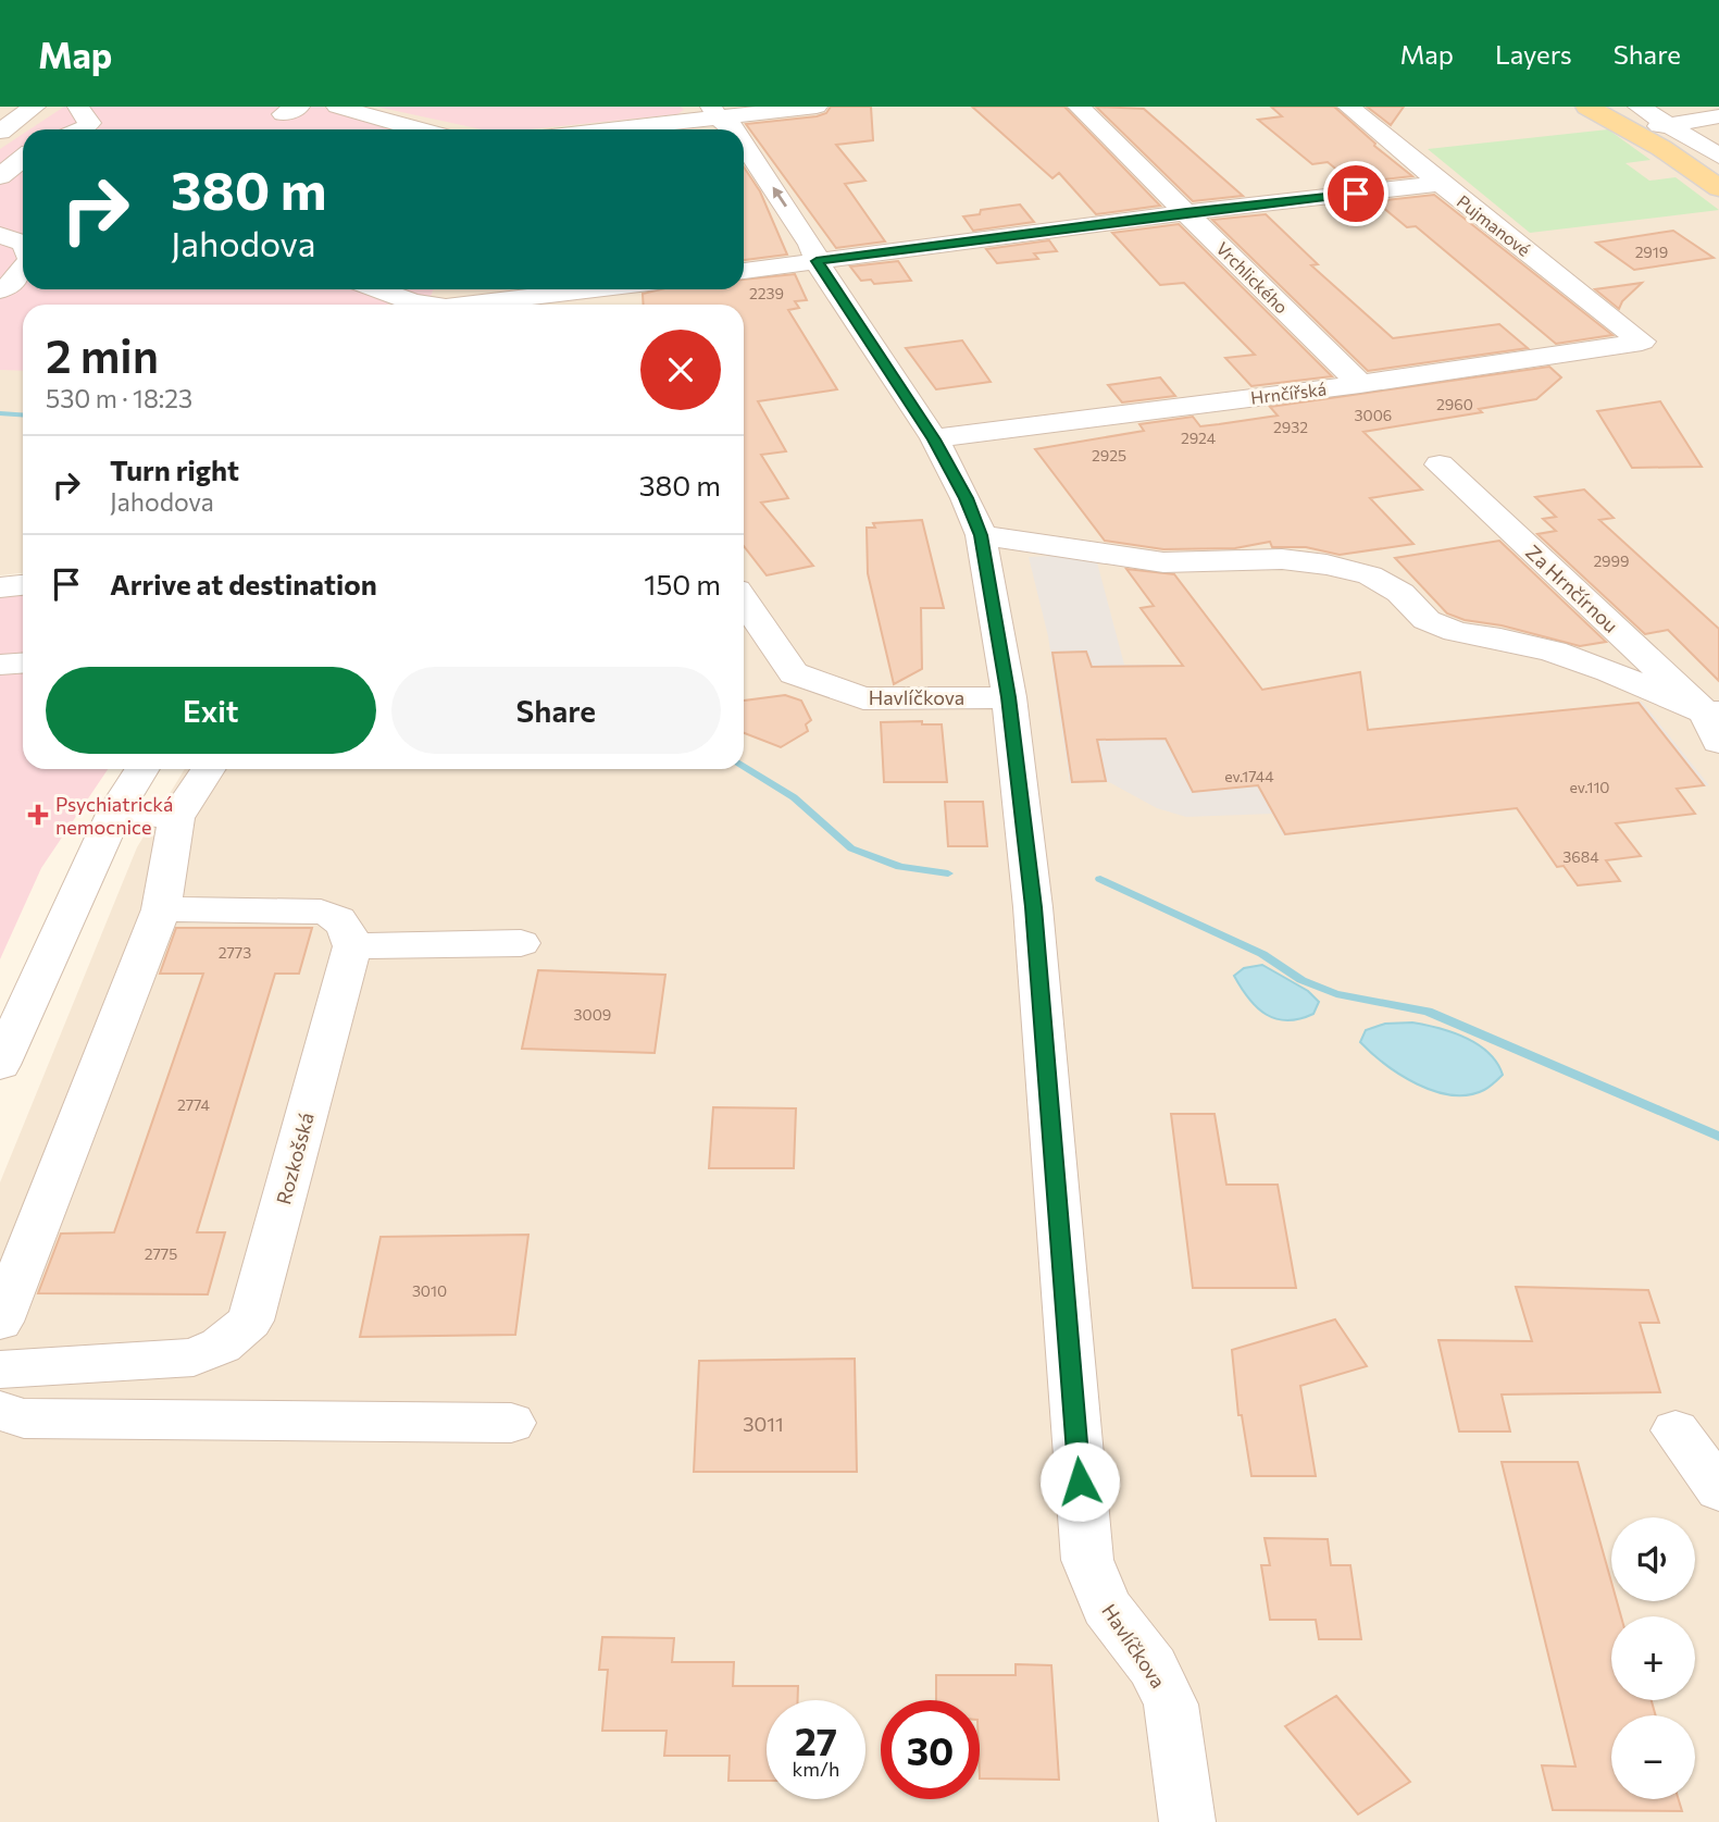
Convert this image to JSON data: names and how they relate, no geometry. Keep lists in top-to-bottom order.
{
  "streets": {
    "street": [
      "Pujmanové",
      "Vrchlického",
      "Hrnčířská",
      "Za Hrnčírnou",
      "Havlíčkova",
      "Rozkošská"
    ]
  },
  "crossings": [
    ["Pujmanové", "Hrnčířská"],
    ["Vrchlického", "Hrnčířská"],
    ["Hrnčířská", "Havlíčkova"]
  ],
  "places": {
    "health": ["Psychiatrická nemocnice"]
  },
  "house_numbers": [
    "2919",
    "2239",
    "2960",
    "3006",
    "2932",
    "2924",
    "2925",
    "2999",
    "ev.1744",
    "ev.110",
    "3684",
    "2773",
    "3009",
    "2774",
    "2775",
    "3010",
    "3011"
  ],
  "page": {
    "header": "Map",
    "nav": ["Map", "Layers", "Share"],
    "turn": ["380 m", "Jahodova"],
    "heading": ["2 min", "530 m · 18:23"],
    "list": [
      {
        "name": "Turn right",
        "note": "Jahodova",
        "value": "380 m"
      },
      {
        "name": "Arrive at destination",
        "value": "150 m"
      }
    ],
    "buttons": ["Exit", "Share"],
    "map_buttons": ["+", "−"],
    "speed": "27 km/h",
    "limit": "30"
  }
}
